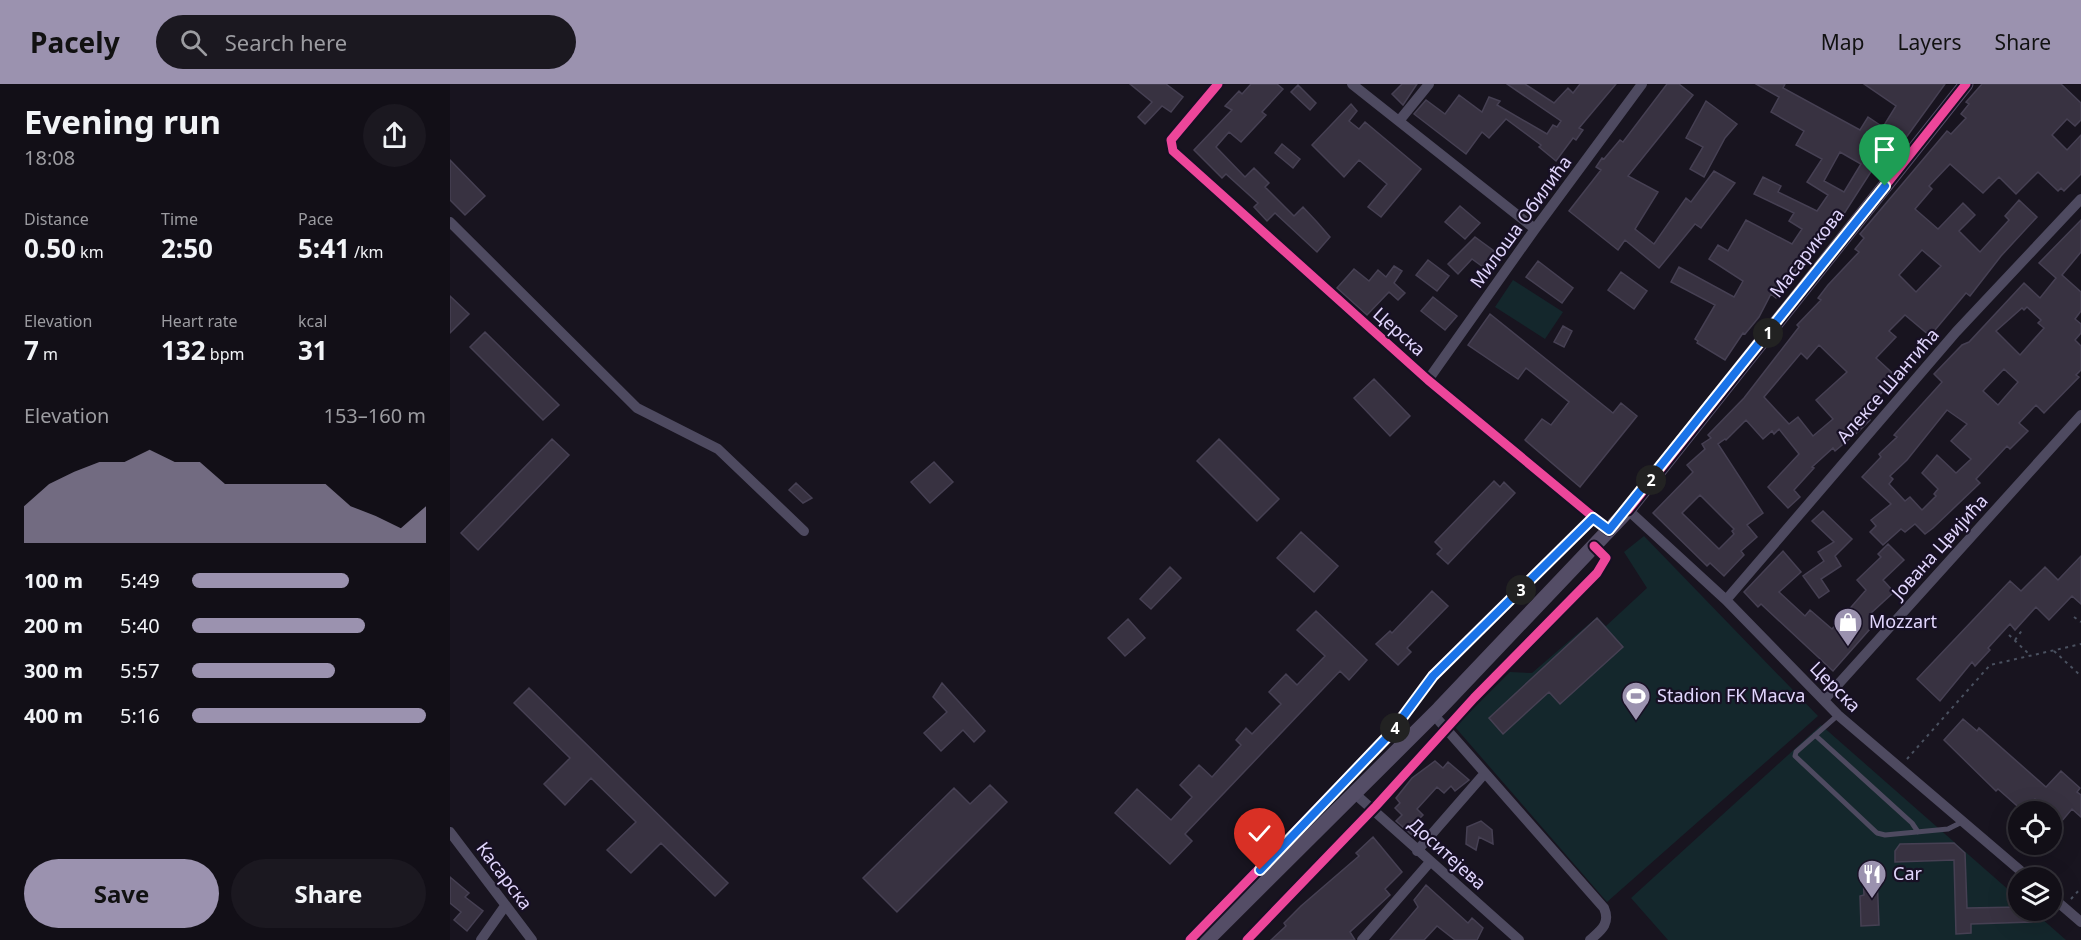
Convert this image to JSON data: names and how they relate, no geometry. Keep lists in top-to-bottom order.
{
  "streets": {
    "main road": ["Масарикова"],
    "street": [
      "Милоша Обилића",
      "Церска",
      "Алексе Шантића",
      "Јована Цвијића",
      "Доситејева",
      "Касарска"
    ]
  },
  "crossings": [
    ["Милоша Обилића", "Церска"],
    ["Масарикова", "Церска"],
    ["Масарикова", "Доситејева"],
    ["Церска", "Алексе Шантића"],
    ["Церска", "Јована Цвијића"]
  ],
  "places": {
    "shop": ["Mozzart"],
    "sports": ["Stadion FK Macva"],
    "restaurant": ["Car"]
  },
  "page": {
    "header": "Pacely",
    "search": "Search here",
    "nav": ["Map", "Layers", "Share"],
    "heading": ["Evening run", "18:08"],
    "stats": [
      ["Distance", "0.50 km"],
      ["Time", "2:50"],
      ["Pace", "5:41 /km"],
      ["Elevation", "7 m"],
      ["Heart rate", "132 bpm"],
      ["kcal", "31"]
    ],
    "pins": [
      "1",
      "2",
      "3",
      "4"
    ],
    "chart": ["Elevation", "153–160 m"],
    "list": [
      {
        "name": "100 m",
        "note": "5:49"
      },
      {
        "name": "200 m",
        "note": "5:40"
      },
      {
        "name": "300 m",
        "note": "5:57"
      },
      {
        "name": "400 m",
        "note": "5:16"
      }
    ],
    "buttons": ["Save", "Share"]
  }
}
